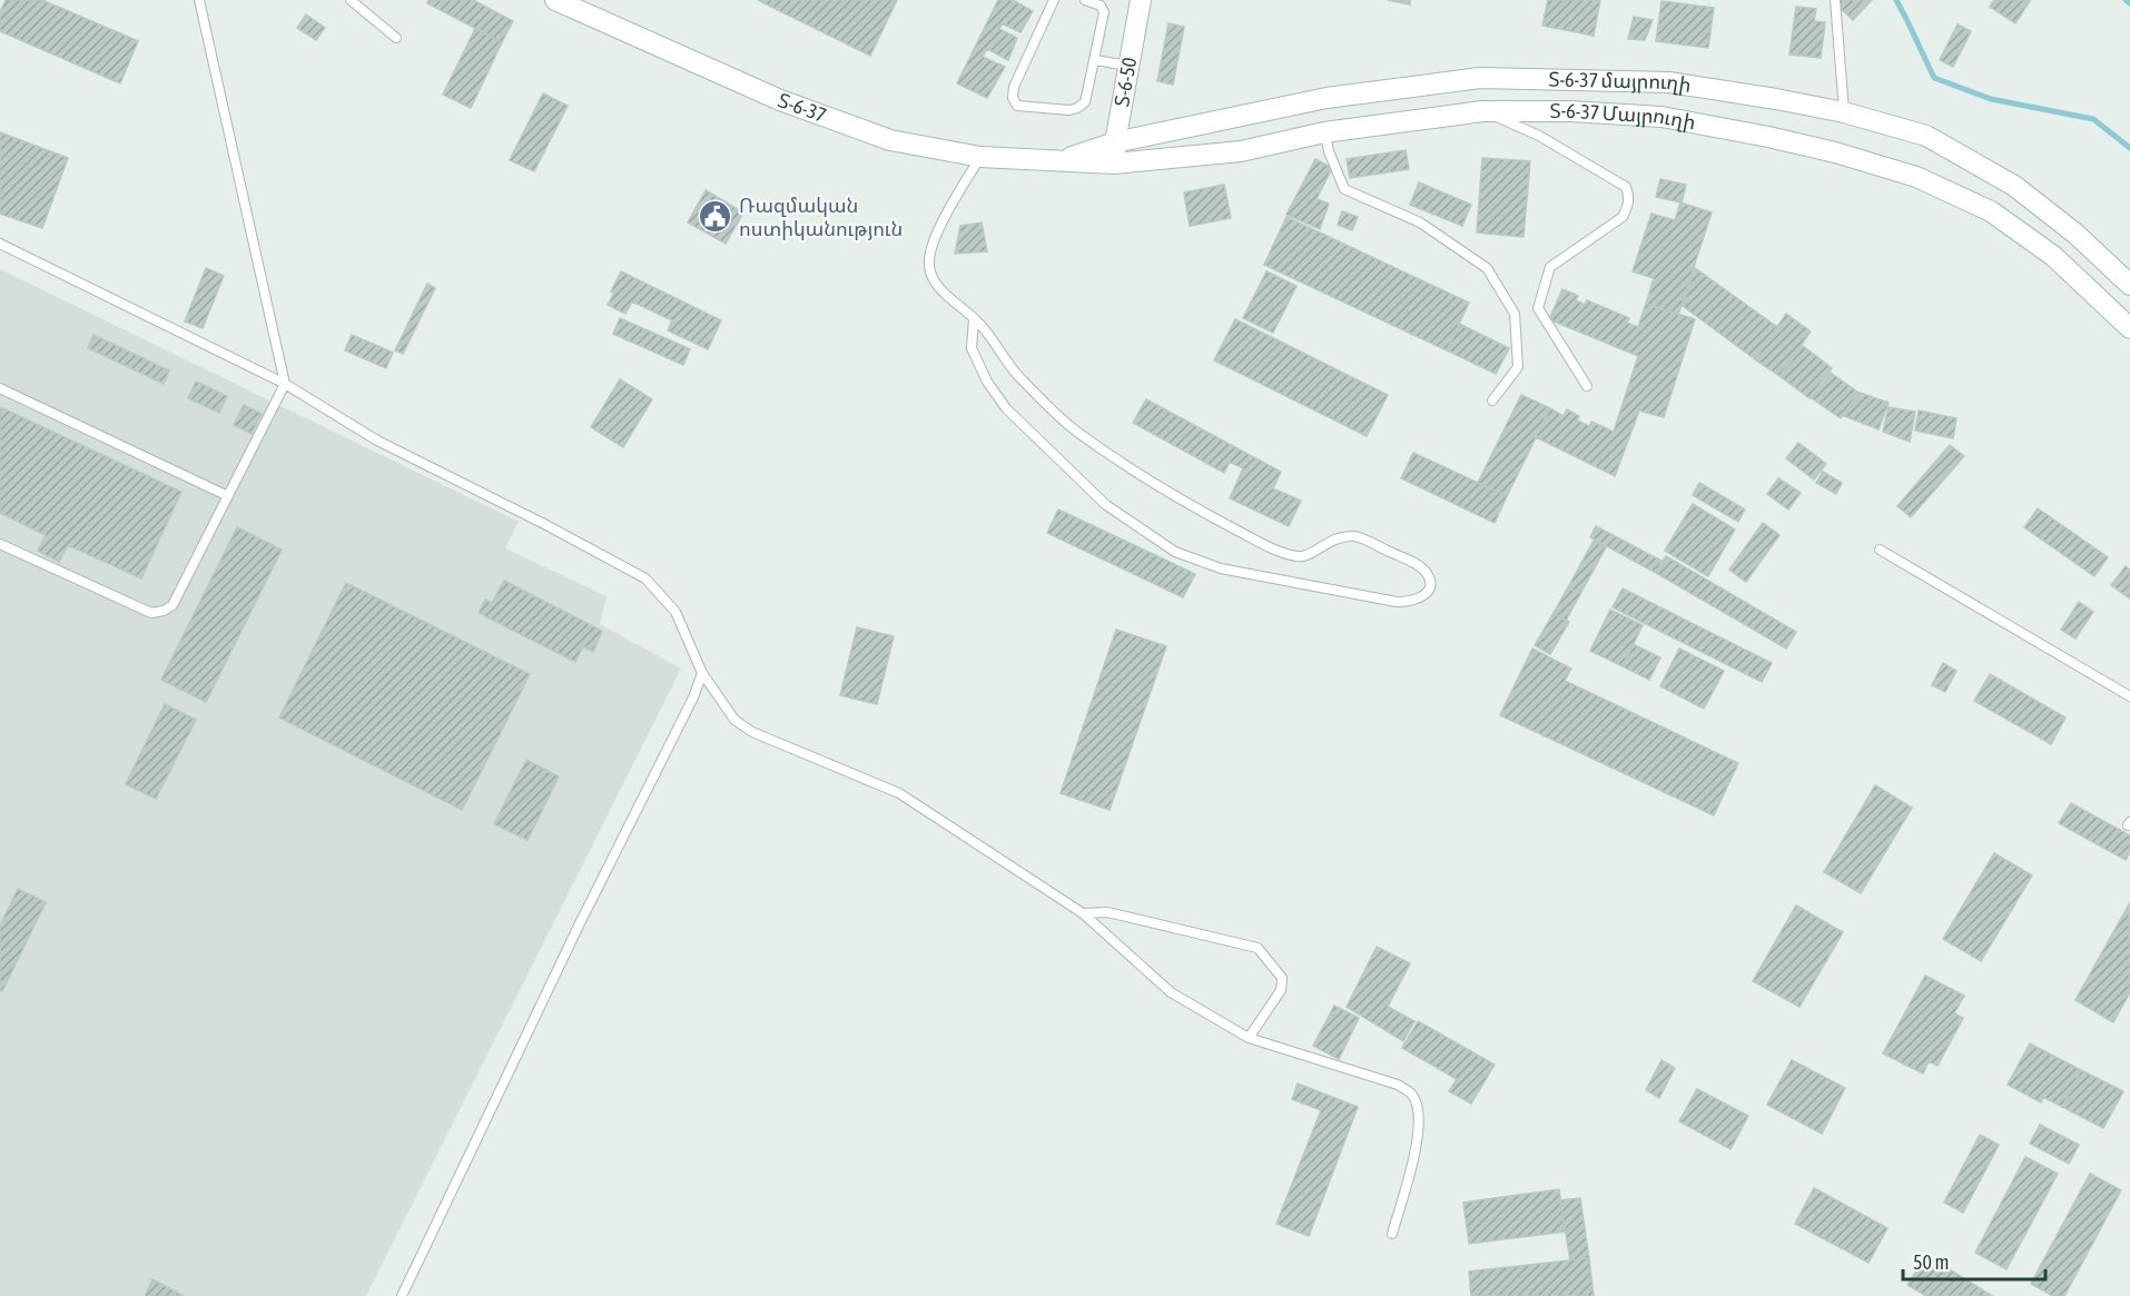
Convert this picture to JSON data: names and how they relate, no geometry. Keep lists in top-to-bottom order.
{
  "streets": {
    "main road": [
      "Տ-6-50",
      "Տ-6-37 մայրուղի",
      "Տ-6-37",
      "Տ-6-37 Մայրուղի"
    ]
  },
  "crossings": [
    ["Տ-6-50", "Տ-6-37 մայրուղի"],
    ["Տ-6-50", "Տ-6-37 Մայրուղի"],
    ["Տ-6-37 մայրուղի", "Տ-6-37"],
    ["Տ-6-37 մայրուղի", "Տ-6-37 Մայրուղի"],
    ["Տ-6-37", "Տ-6-37 Մայրուղի"]
  ],
  "places": {
    "public building": ["Ռազմական ոստիկանություն"]
  },
  "scale_bar": "50 m"
}
